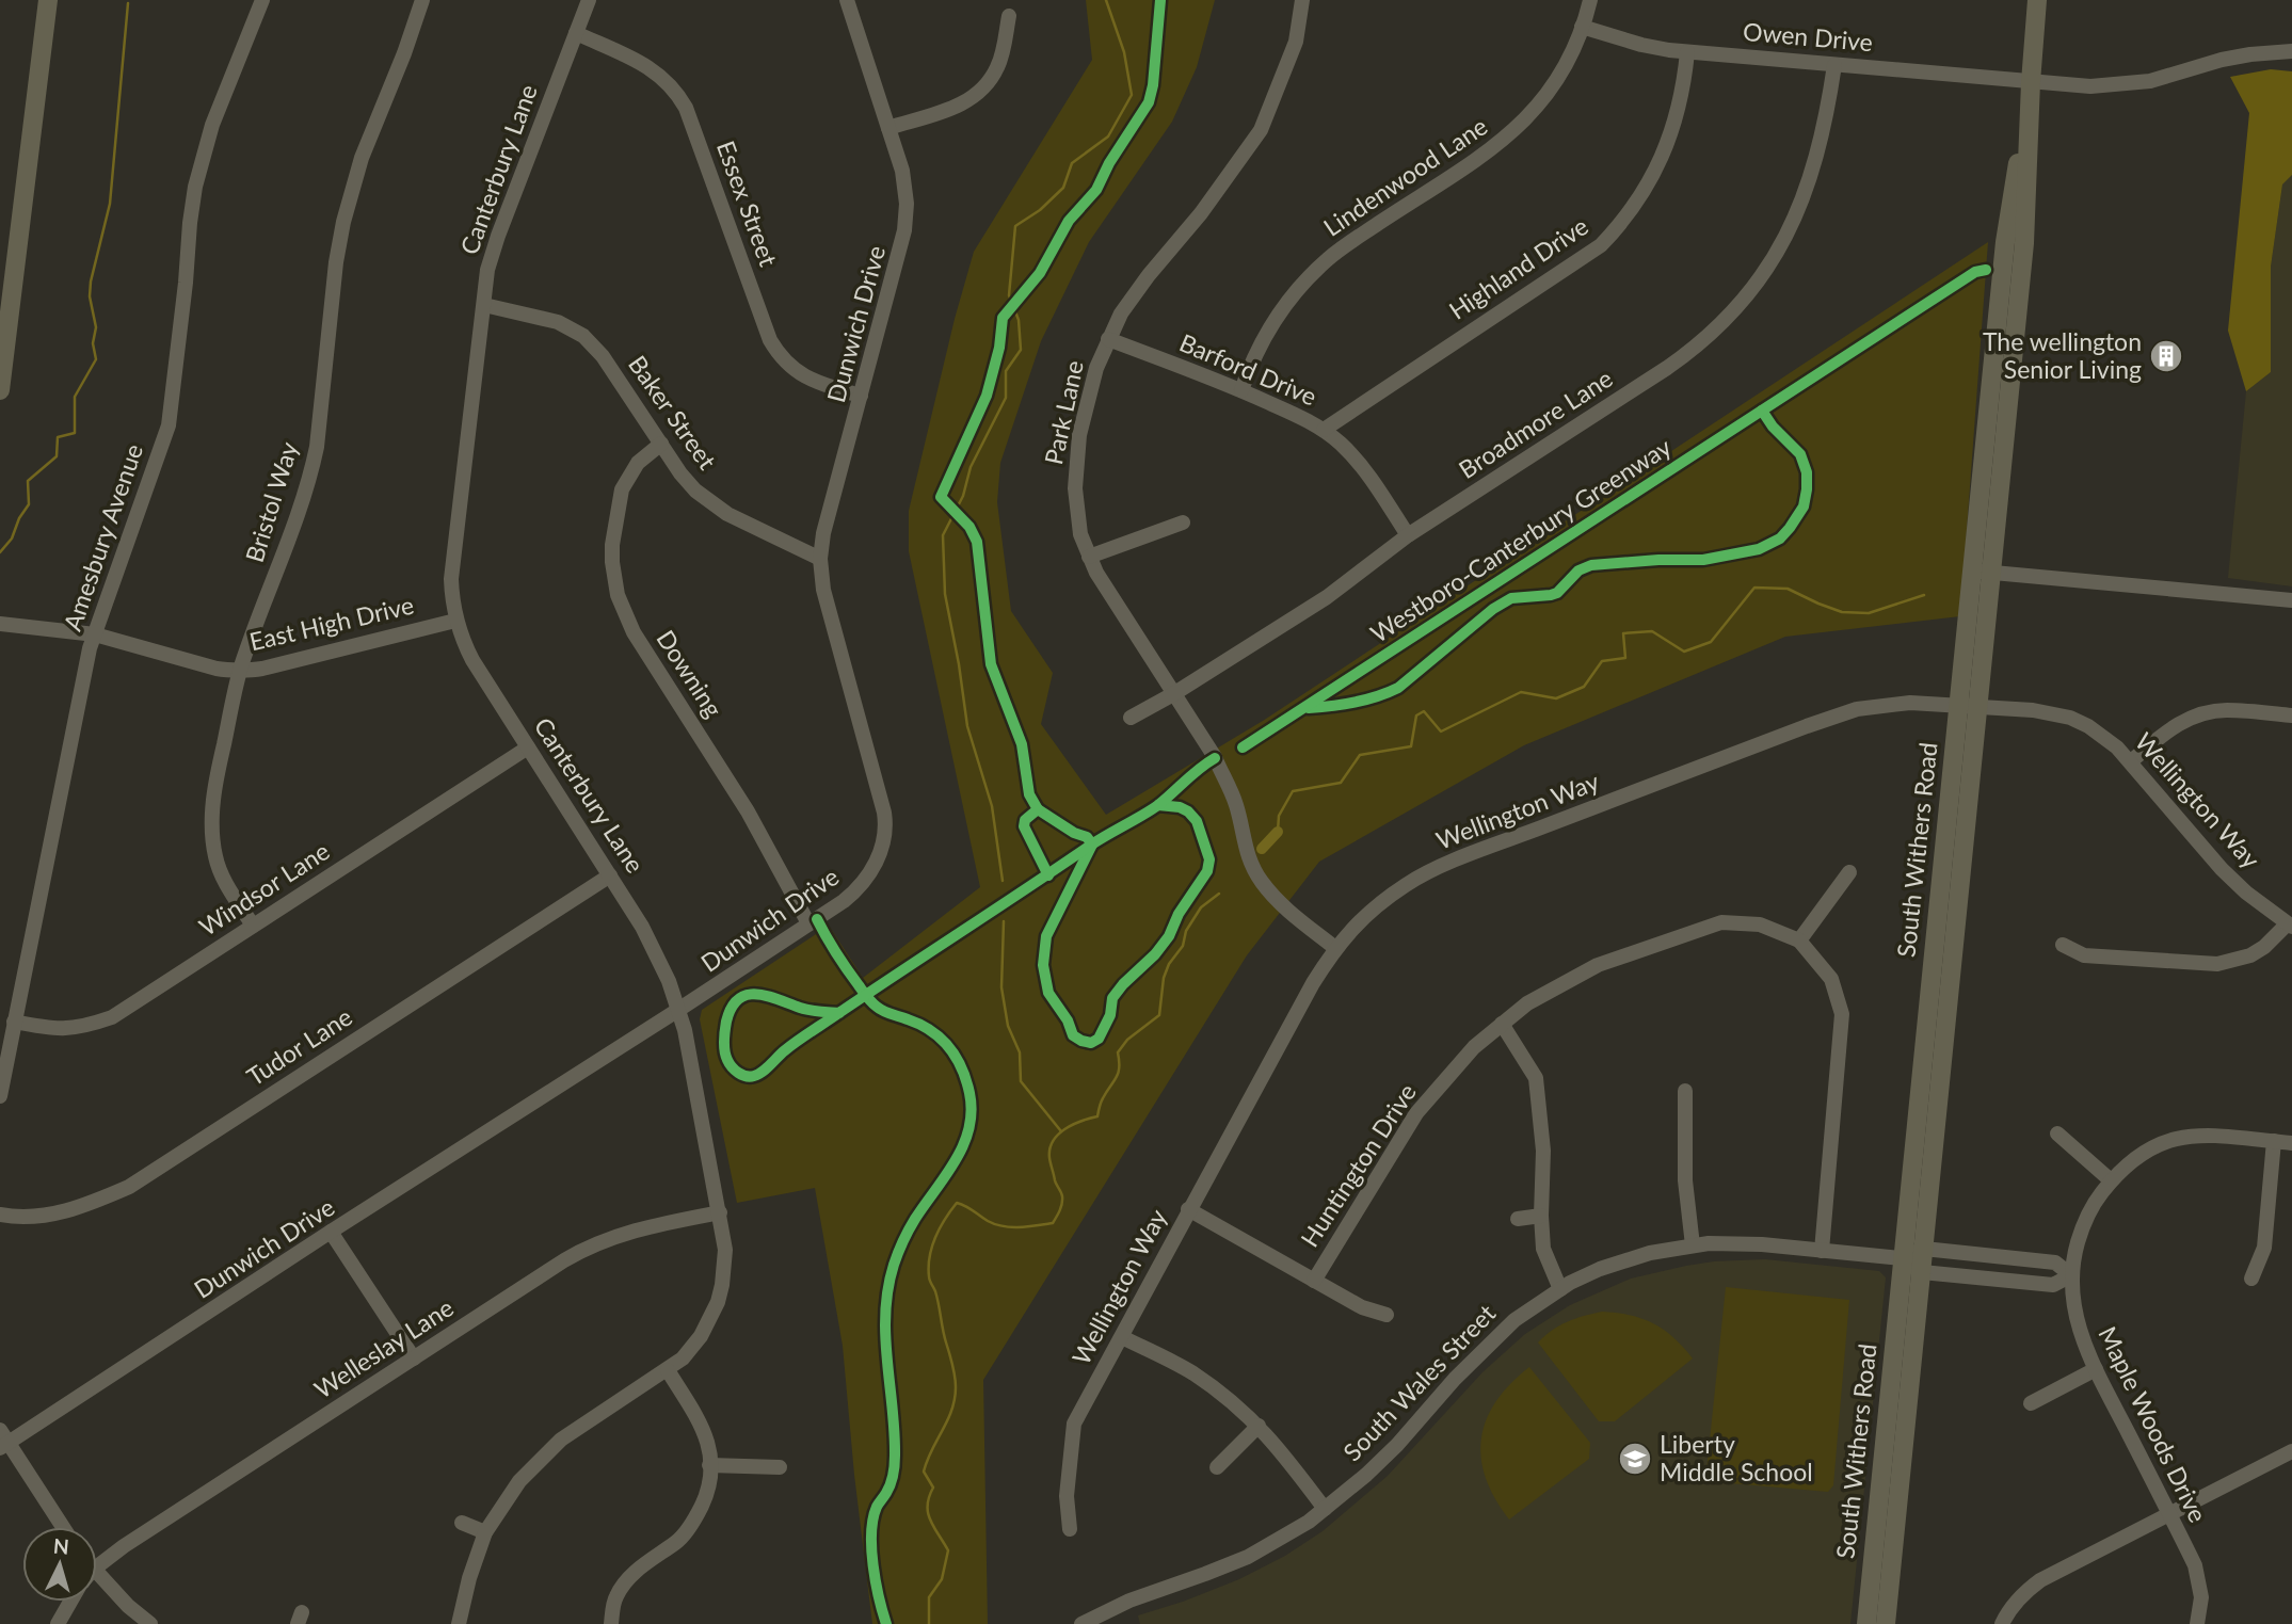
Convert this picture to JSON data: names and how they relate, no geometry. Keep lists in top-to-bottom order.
{
  "streets": {
    "main road": ["South Withers Road"],
    "street": [
      "Owen Drive",
      "Canterbury Lane",
      "Lindenwood Lane",
      "Essex Street",
      "Highland Drive",
      "Dunwich Drive",
      "Barford Drive",
      "Baker Street",
      "Park Lane",
      "Broadmore Lane",
      "Bristol Way",
      "Amesbury Avenue",
      "East High Drive",
      "Downing",
      "Wellington Way",
      "Windsor Lane",
      "Tudor Lane",
      "Huntington Drive",
      "Welleslay Lane",
      "South Wales Street",
      "Maple Woods Drive"
    ],
    "cycle path": ["Westboro-Canterbury Greenway"]
  },
  "crossings": [
    ["Owen Drive", "Lindenwood Lane"],
    ["Owen Drive", "Highland Drive"],
    ["Owen Drive", "Broadmore Lane"],
    ["Owen Drive", "South Withers Road"],
    ["Canterbury Lane", "Essex Street"],
    ["Canterbury Lane", "Dunwich Drive"],
    ["Canterbury Lane", "Baker Street"],
    ["Canterbury Lane", "East High Drive"],
    ["Canterbury Lane", "Windsor Lane"],
    ["Canterbury Lane", "Tudor Lane"],
    ["Canterbury Lane", "Welleslay Lane"],
    ["Lindenwood Lane", "Barford Drive"],
    ["Essex Street", "Dunwich Drive"],
    ["Highland Drive", "Barford Drive"],
    ["Dunwich Drive", "Baker Street"],
    ["Dunwich Drive", "Downing"],
    ["Barford Drive", "Park Lane"],
    ["Barford Drive", "Broadmore Lane"],
    ["Baker Street", "Downing"],
    ["Park Lane", "Broadmore Lane"],
    ["Park Lane", "Wellington Way"],
    ["Bristol Way", "East High Drive"],
    ["Bristol Way", "Windsor Lane"],
    ["Amesbury Avenue", "East High Drive"],
    ["Amesbury Avenue", "Windsor Lane"],
    ["Wellington Way", "South Withers Road"],
    ["South Withers Road", "South Wales Street"],
    ["Huntington Drive", "South Wales Street"]
  ],
  "places": {
    "building": ["The wellington Senior Living"],
    "school or university": ["Liberty Middle School"]
  },
  "north": "top"
}
